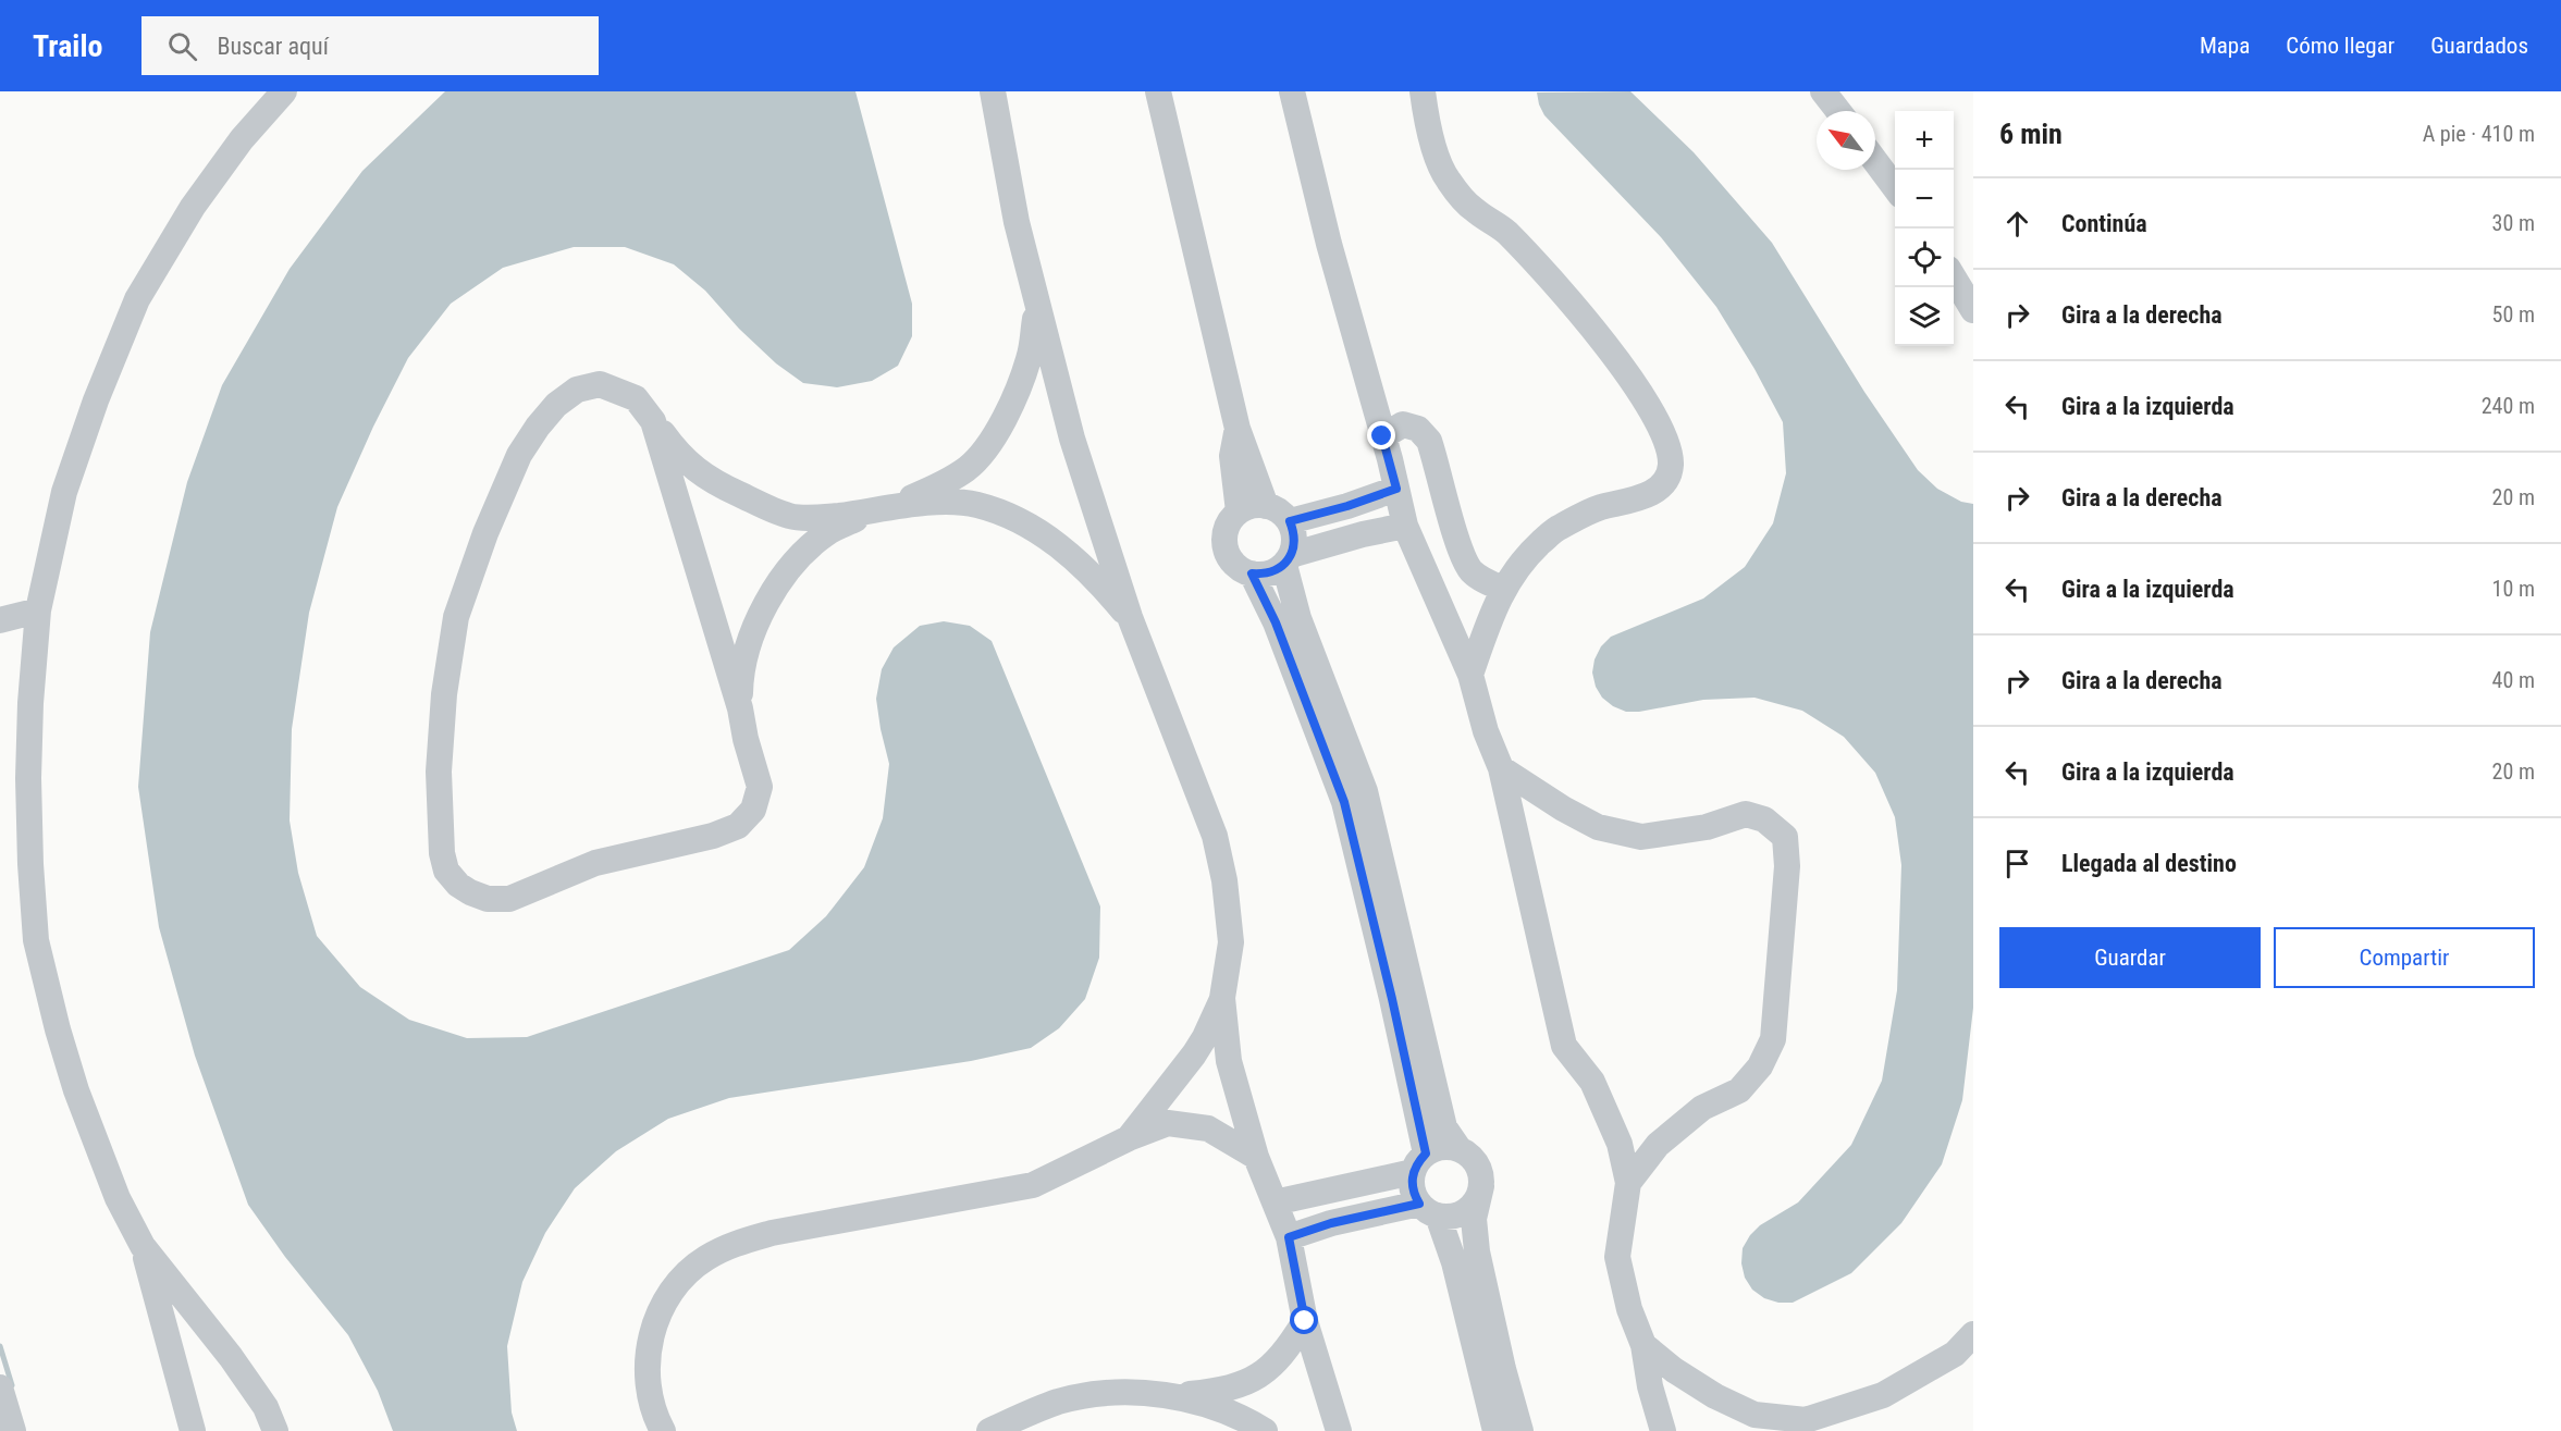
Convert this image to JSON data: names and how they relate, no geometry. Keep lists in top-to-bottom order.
{
  "north": "top left",
  "page": {
    "header": "Trailo",
    "search": "Buscar aquí",
    "nav": ["Mapa", "Cómo llegar", "Guardados"],
    "heading": ["6 min", "A pie · 410 m"],
    "map_buttons": ["+", "−"],
    "list": [
      ["Continúa", "30 m"],
      ["Gira a la derecha", "50 m"],
      ["Gira a la izquierda", "240 m"],
      ["Gira a la derecha", "20 m"],
      ["Gira a la izquierda", "10 m"],
      ["Gira a la derecha", "40 m"],
      ["Gira a la izquierda", "20 m"],
      "Llegada al destino"
    ],
    "buttons": ["Guardar", "Compartir"]
  }
}
